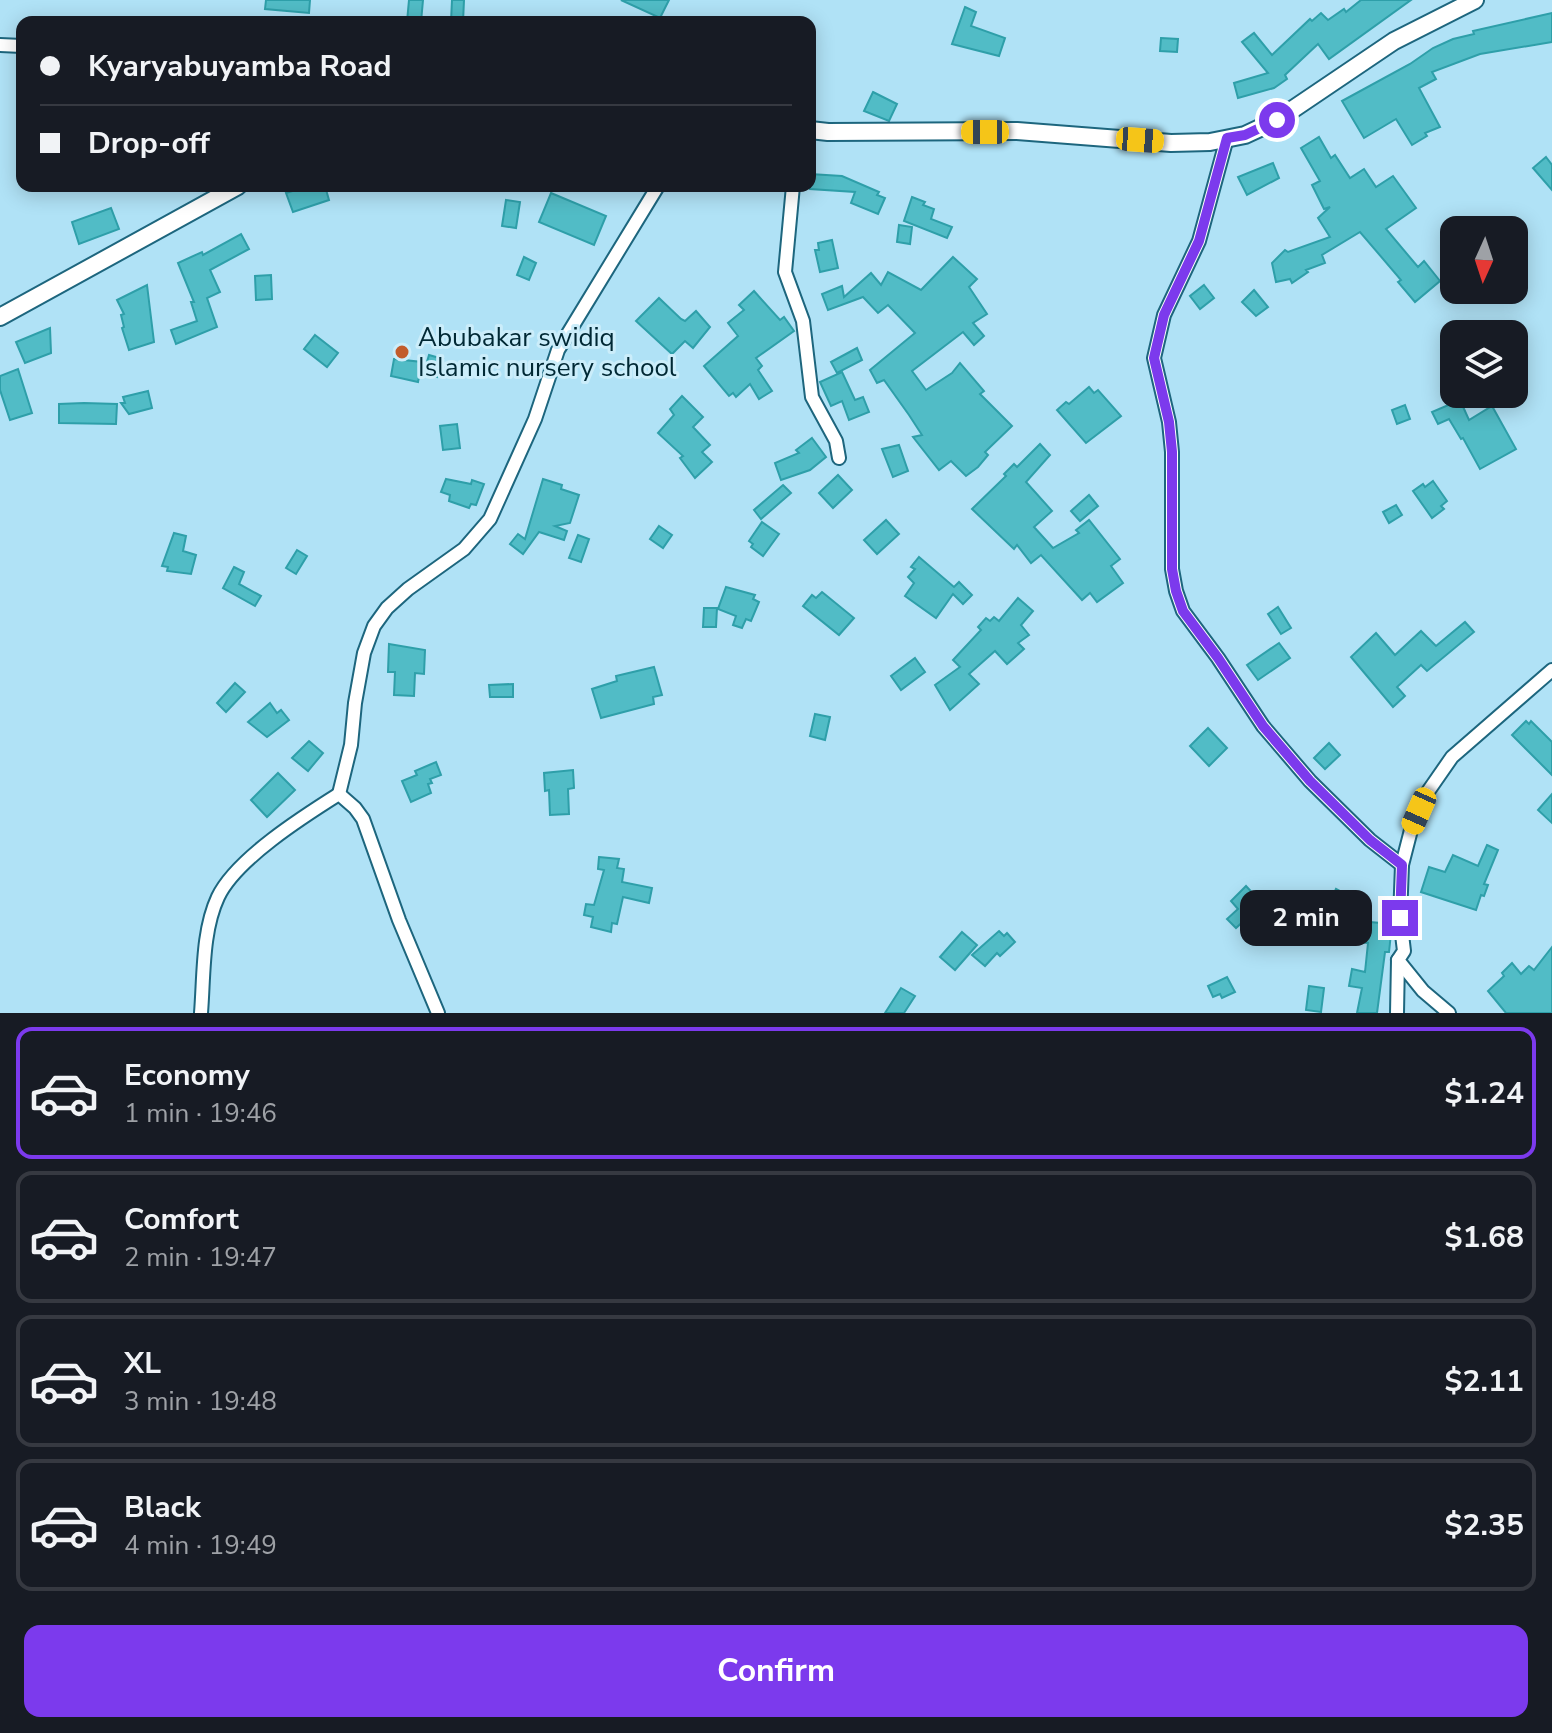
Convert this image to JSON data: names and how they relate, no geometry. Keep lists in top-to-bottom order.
{
  "places": ["Abubakar swidiq Islamic nursery school"],
  "north": "bottom",
  "page": {
    "banner": ["Kyaryabuyamba Road", "Drop-off"],
    "bubble": "2 min",
    "list": [
      {
        "name": "Economy",
        "note": "1 min · 19:46",
        "value": "$1.24"
      },
      {
        "name": "Comfort",
        "note": "2 min · 19:47",
        "value": "$1.68"
      },
      {
        "name": "XL",
        "note": "3 min · 19:48",
        "value": "$2.11"
      },
      {
        "name": "Black",
        "note": "4 min · 19:49",
        "value": "$2.35"
      }
    ],
    "buttons": "Confirm"
  }
}
